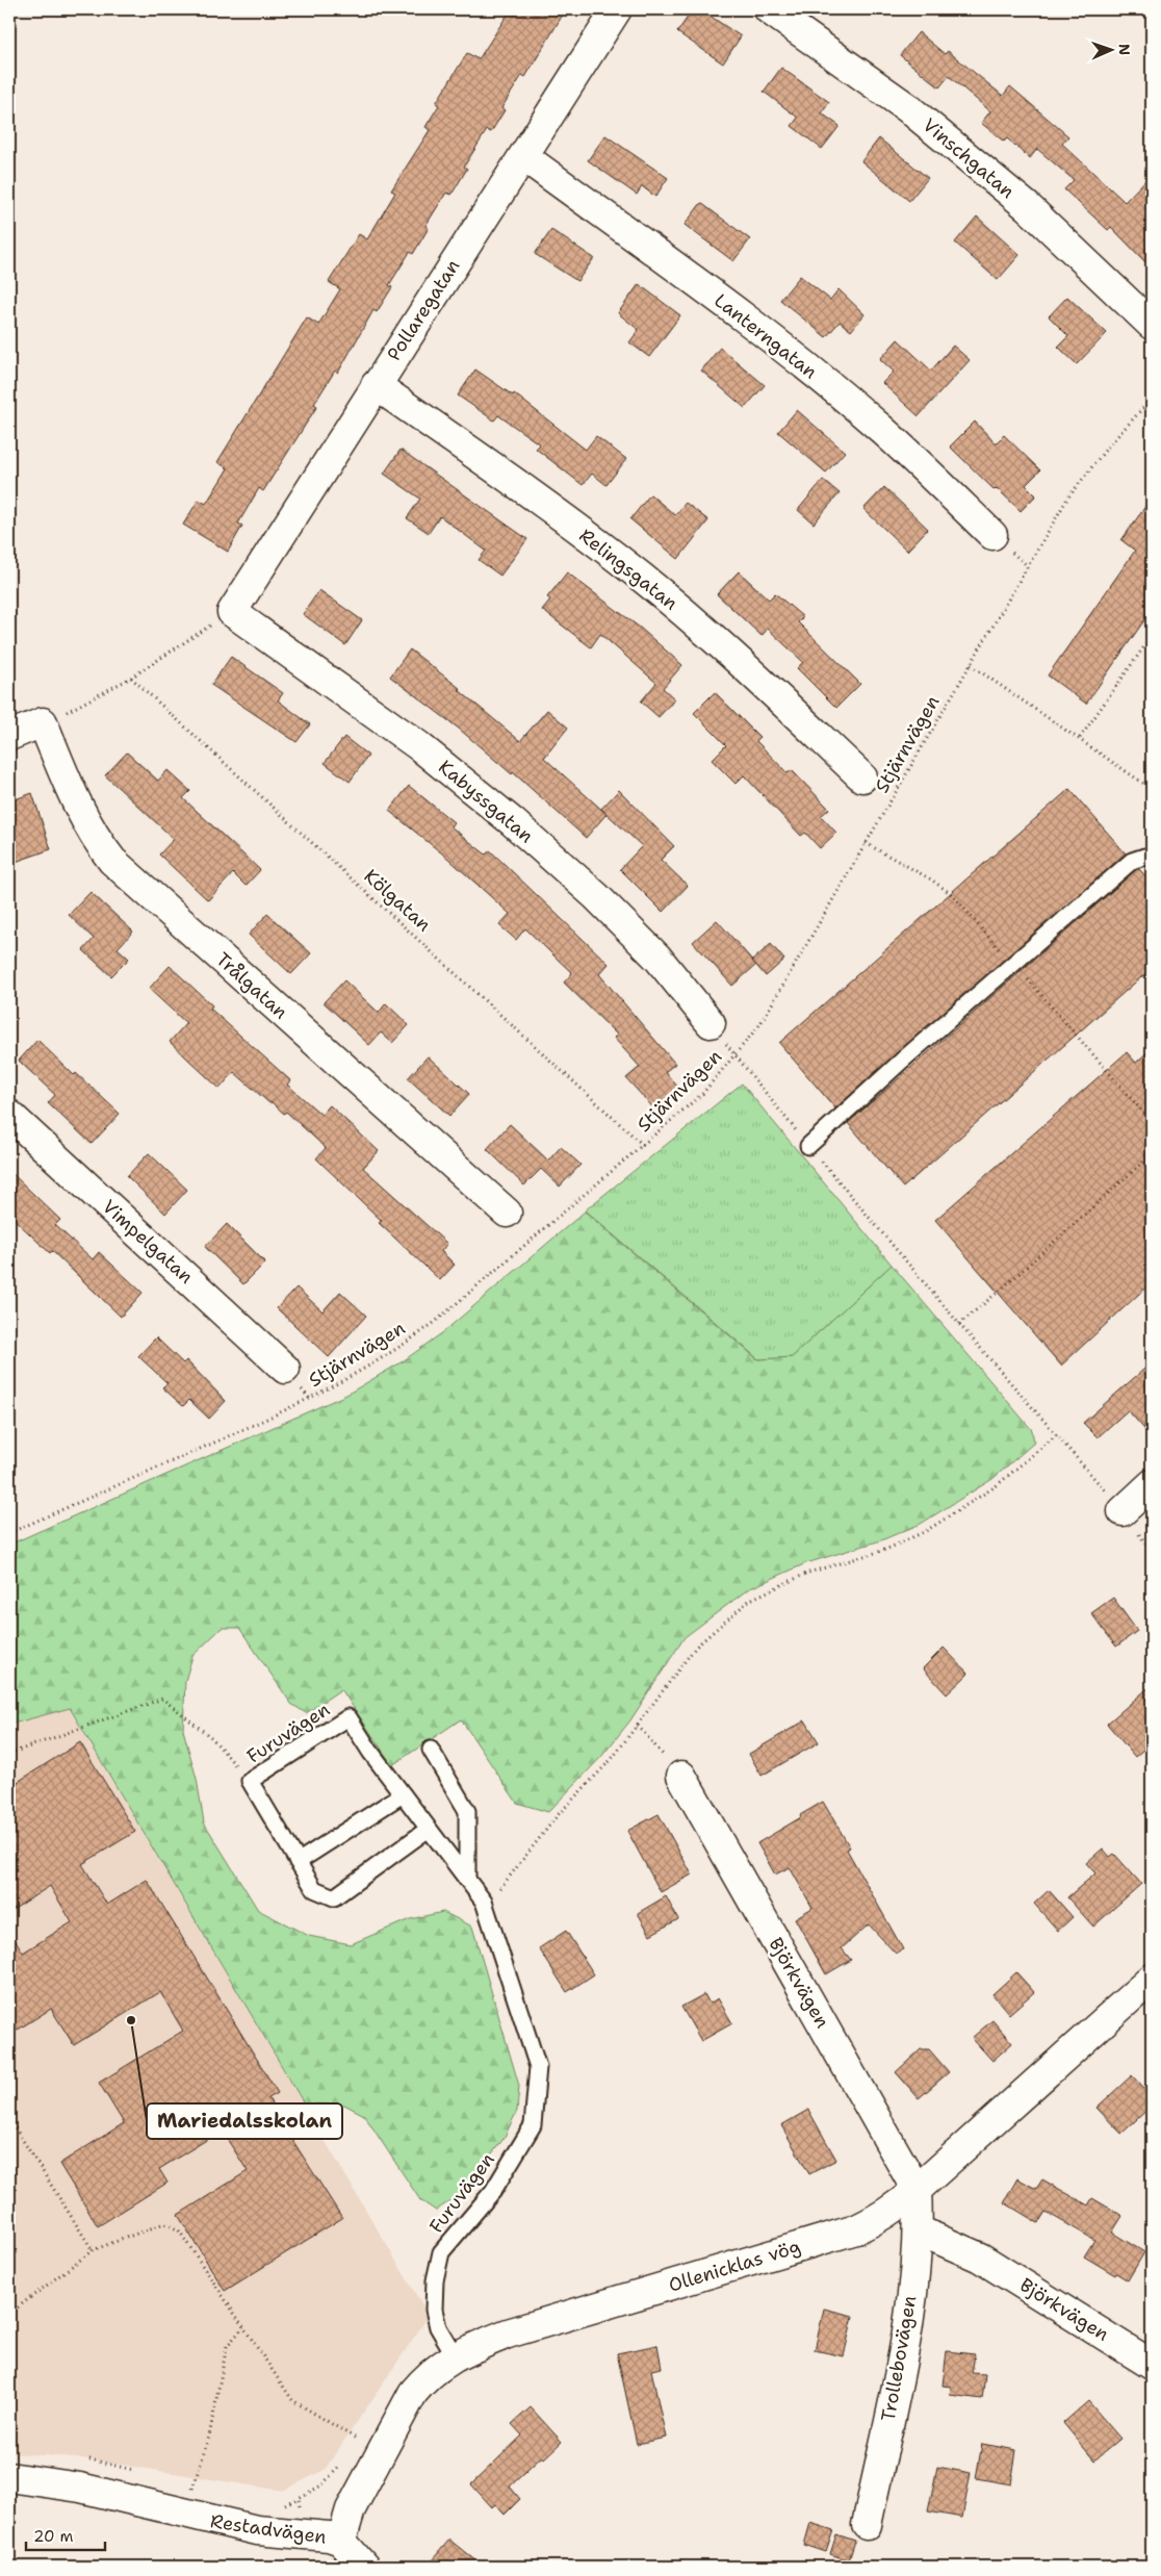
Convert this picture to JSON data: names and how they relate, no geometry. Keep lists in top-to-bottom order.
{
  "streets": {
    "street": [
      "Vinschgatan",
      "Pollaregatan",
      "Lanterngatan",
      "Relingsgatan",
      "Kabyssgatan",
      "Trålgatan",
      "Vimpelgatan",
      "Björkvägen",
      "Ollenicklas vög",
      "Trollebovägen",
      "Restadvägen"
    ],
    "lane": ["Furuvägen"],
    "path": ["Stjärnvägen", "Kölgatan"]
  },
  "crossings": [
    ["Pollaregatan", "Lanterngatan"],
    ["Pollaregatan", "Relingsgatan"],
    ["Pollaregatan", "Kabyssgatan"],
    ["Stjärnvägen", "Kölgatan"],
    ["Furuvägen", "Ollenicklas vög"],
    ["Björkvägen", "Ollenicklas vög"],
    ["Björkvägen", "Trollebovägen"],
    ["Ollenicklas vög", "Trollebovägen"],
    ["Ollenicklas vög", "Restadvägen"]
  ],
  "places": ["Mariedalsskolan"],
  "scale_bar": "20 m",
  "north": "right"
}
